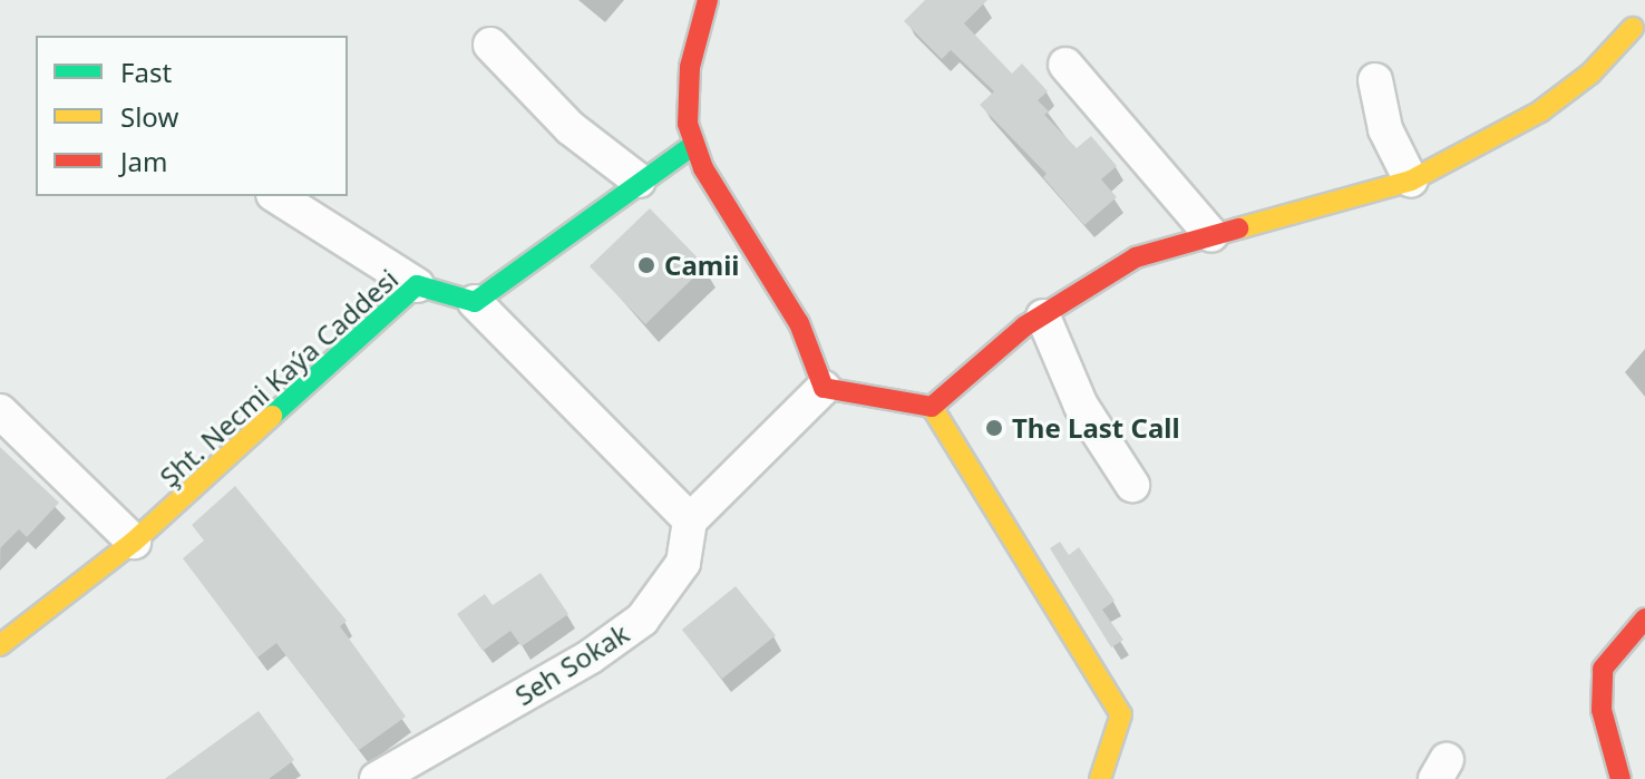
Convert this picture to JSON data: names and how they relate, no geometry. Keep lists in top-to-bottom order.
{
  "streets": {
    "street": ["Şht. Necmi Kaýa Caddesi", "Seh Sokak"]
  },
  "places": ["Camii", "The Last Call"],
  "legend": ["Fast", "Slow", "Jam"]
}
